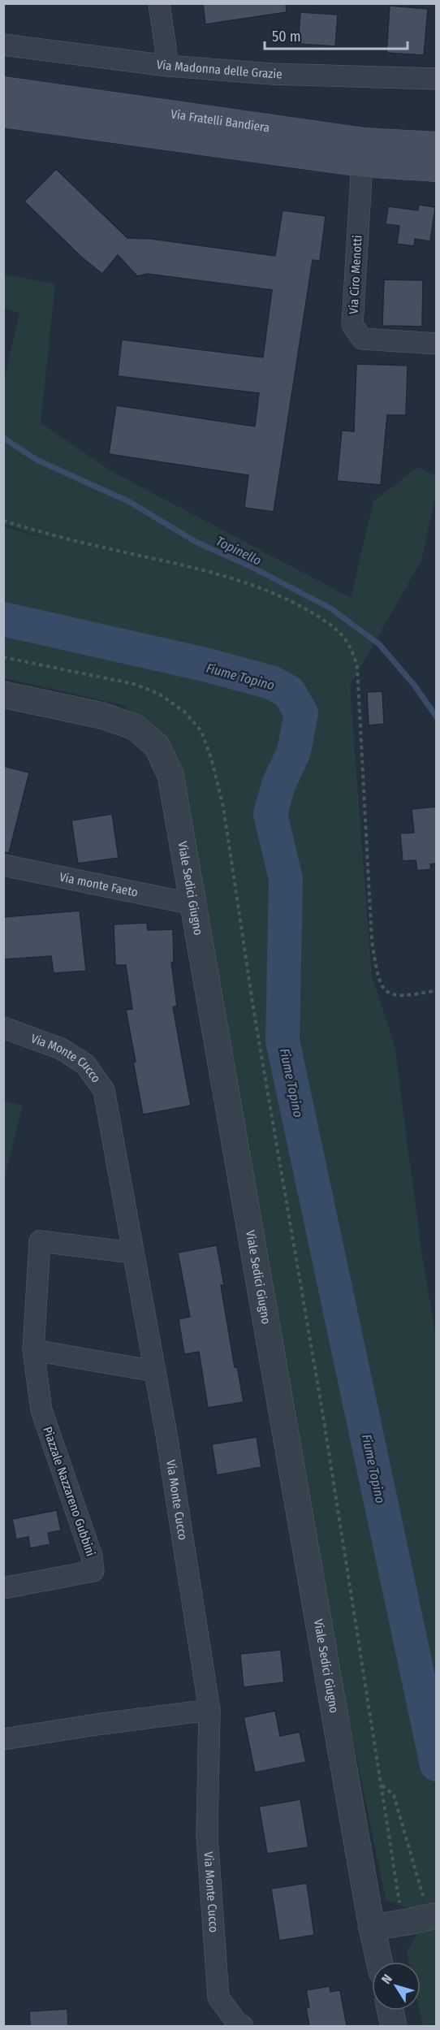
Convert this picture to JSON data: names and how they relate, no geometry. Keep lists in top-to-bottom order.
{
  "streets": {
    "main road": ["Via Fratelli Bandiera"],
    "street": [
      "Via Madonna delle Grazie",
      "Via Ciro Menotti",
      "Via monte Faeto",
      "Viale Sedici Giugno",
      "Via Monte Cucco",
      "Piazzale Nazzareno Gubbini"
    ]
  },
  "crossings": [
    ["Via Fratelli Bandiera", "Via Ciro Menotti"],
    ["Via monte Faeto", "Viale Sedici Giugno"],
    ["Via Monte Cucco", "Piazzale Nazzareno Gubbini"]
  ],
  "water": ["Topinello", "Fiume Topino"],
  "scale_bar": "50 m",
  "north": "top left"
}
